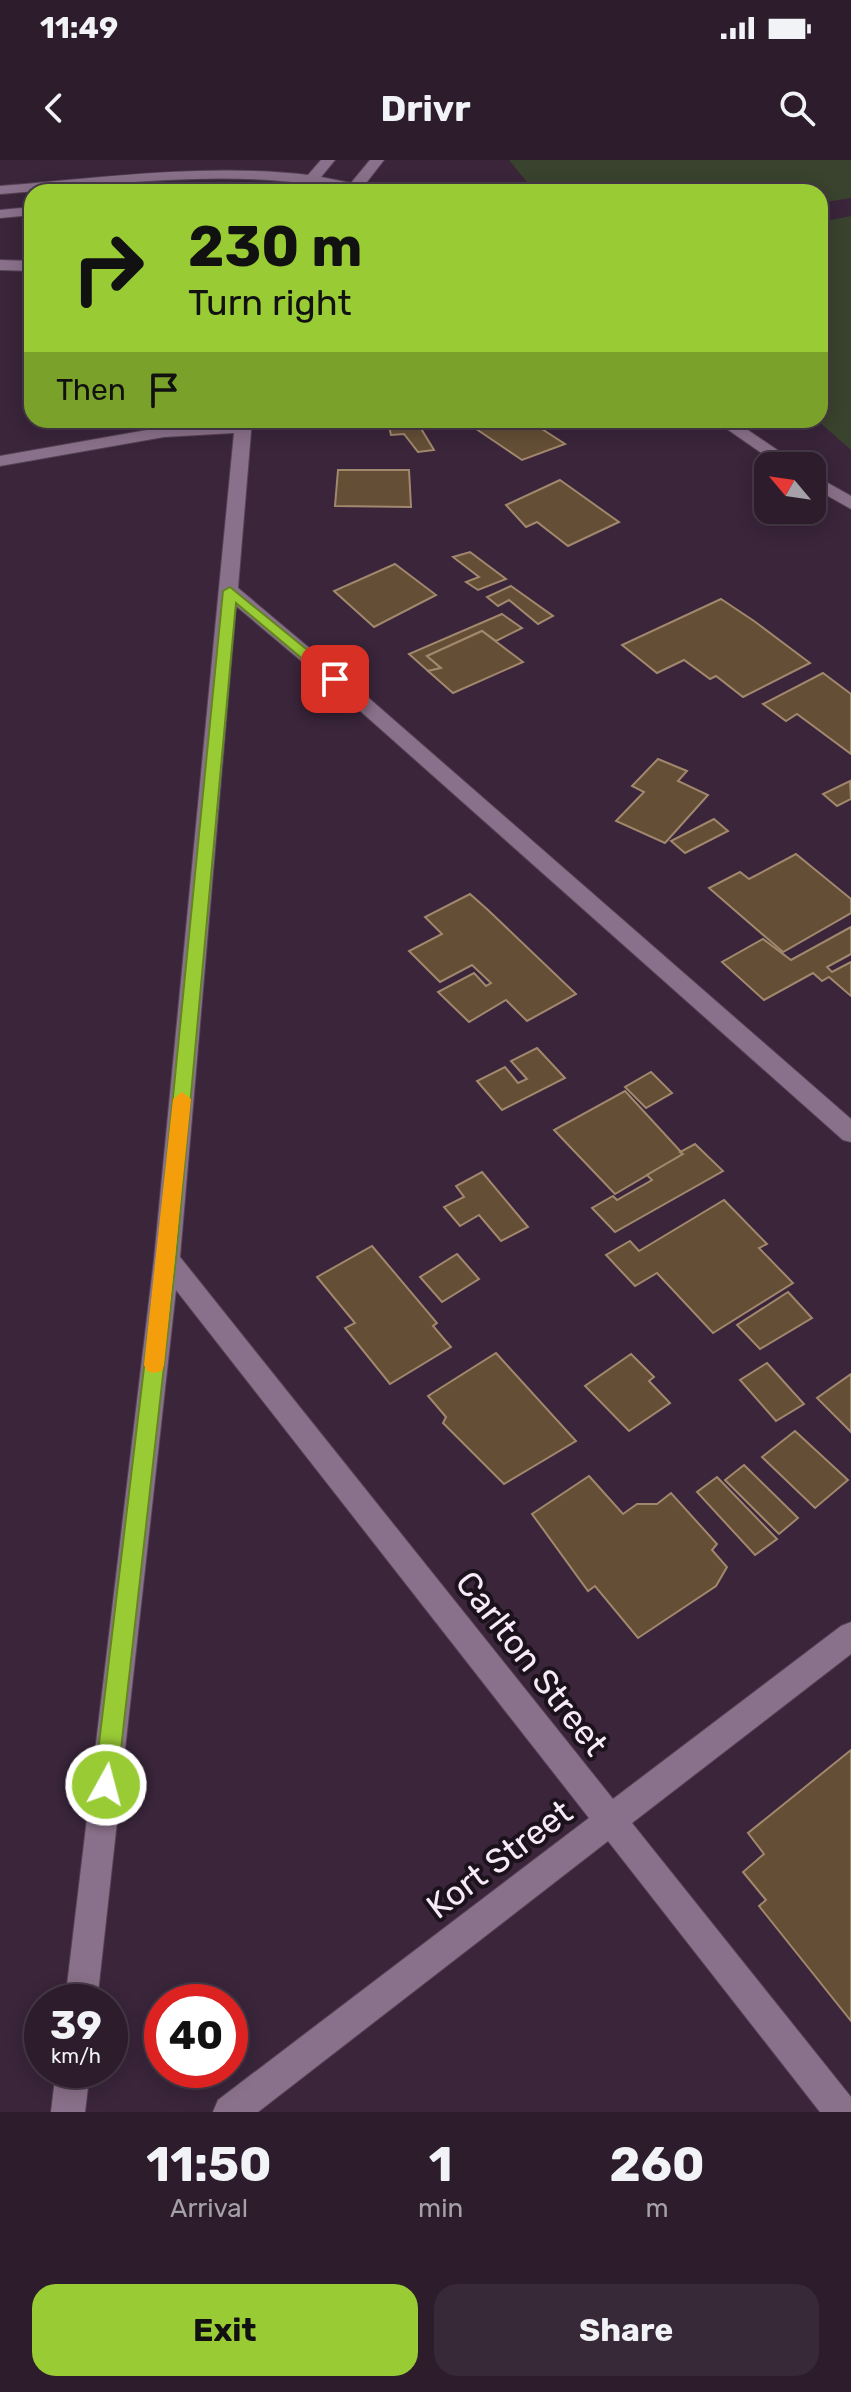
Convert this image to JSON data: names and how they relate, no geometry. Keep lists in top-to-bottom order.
{
  "streets": {
    "street": ["Carlton Street", "Kort Street"]
  },
  "crossings": [
    ["Carlton Street", "Kort Street"]
  ],
  "north": "top left",
  "page": {
    "status": "11:49",
    "header": "Drivr",
    "turn": ["230 m", "Turn right"],
    "then": "Then",
    "speed": "39 km/h",
    "limit": "40",
    "eta": [
      "11:50",
      "Arrival",
      "1",
      "min",
      "260",
      "m"
    ],
    "buttons": ["Exit", "Share"]
  }
}
